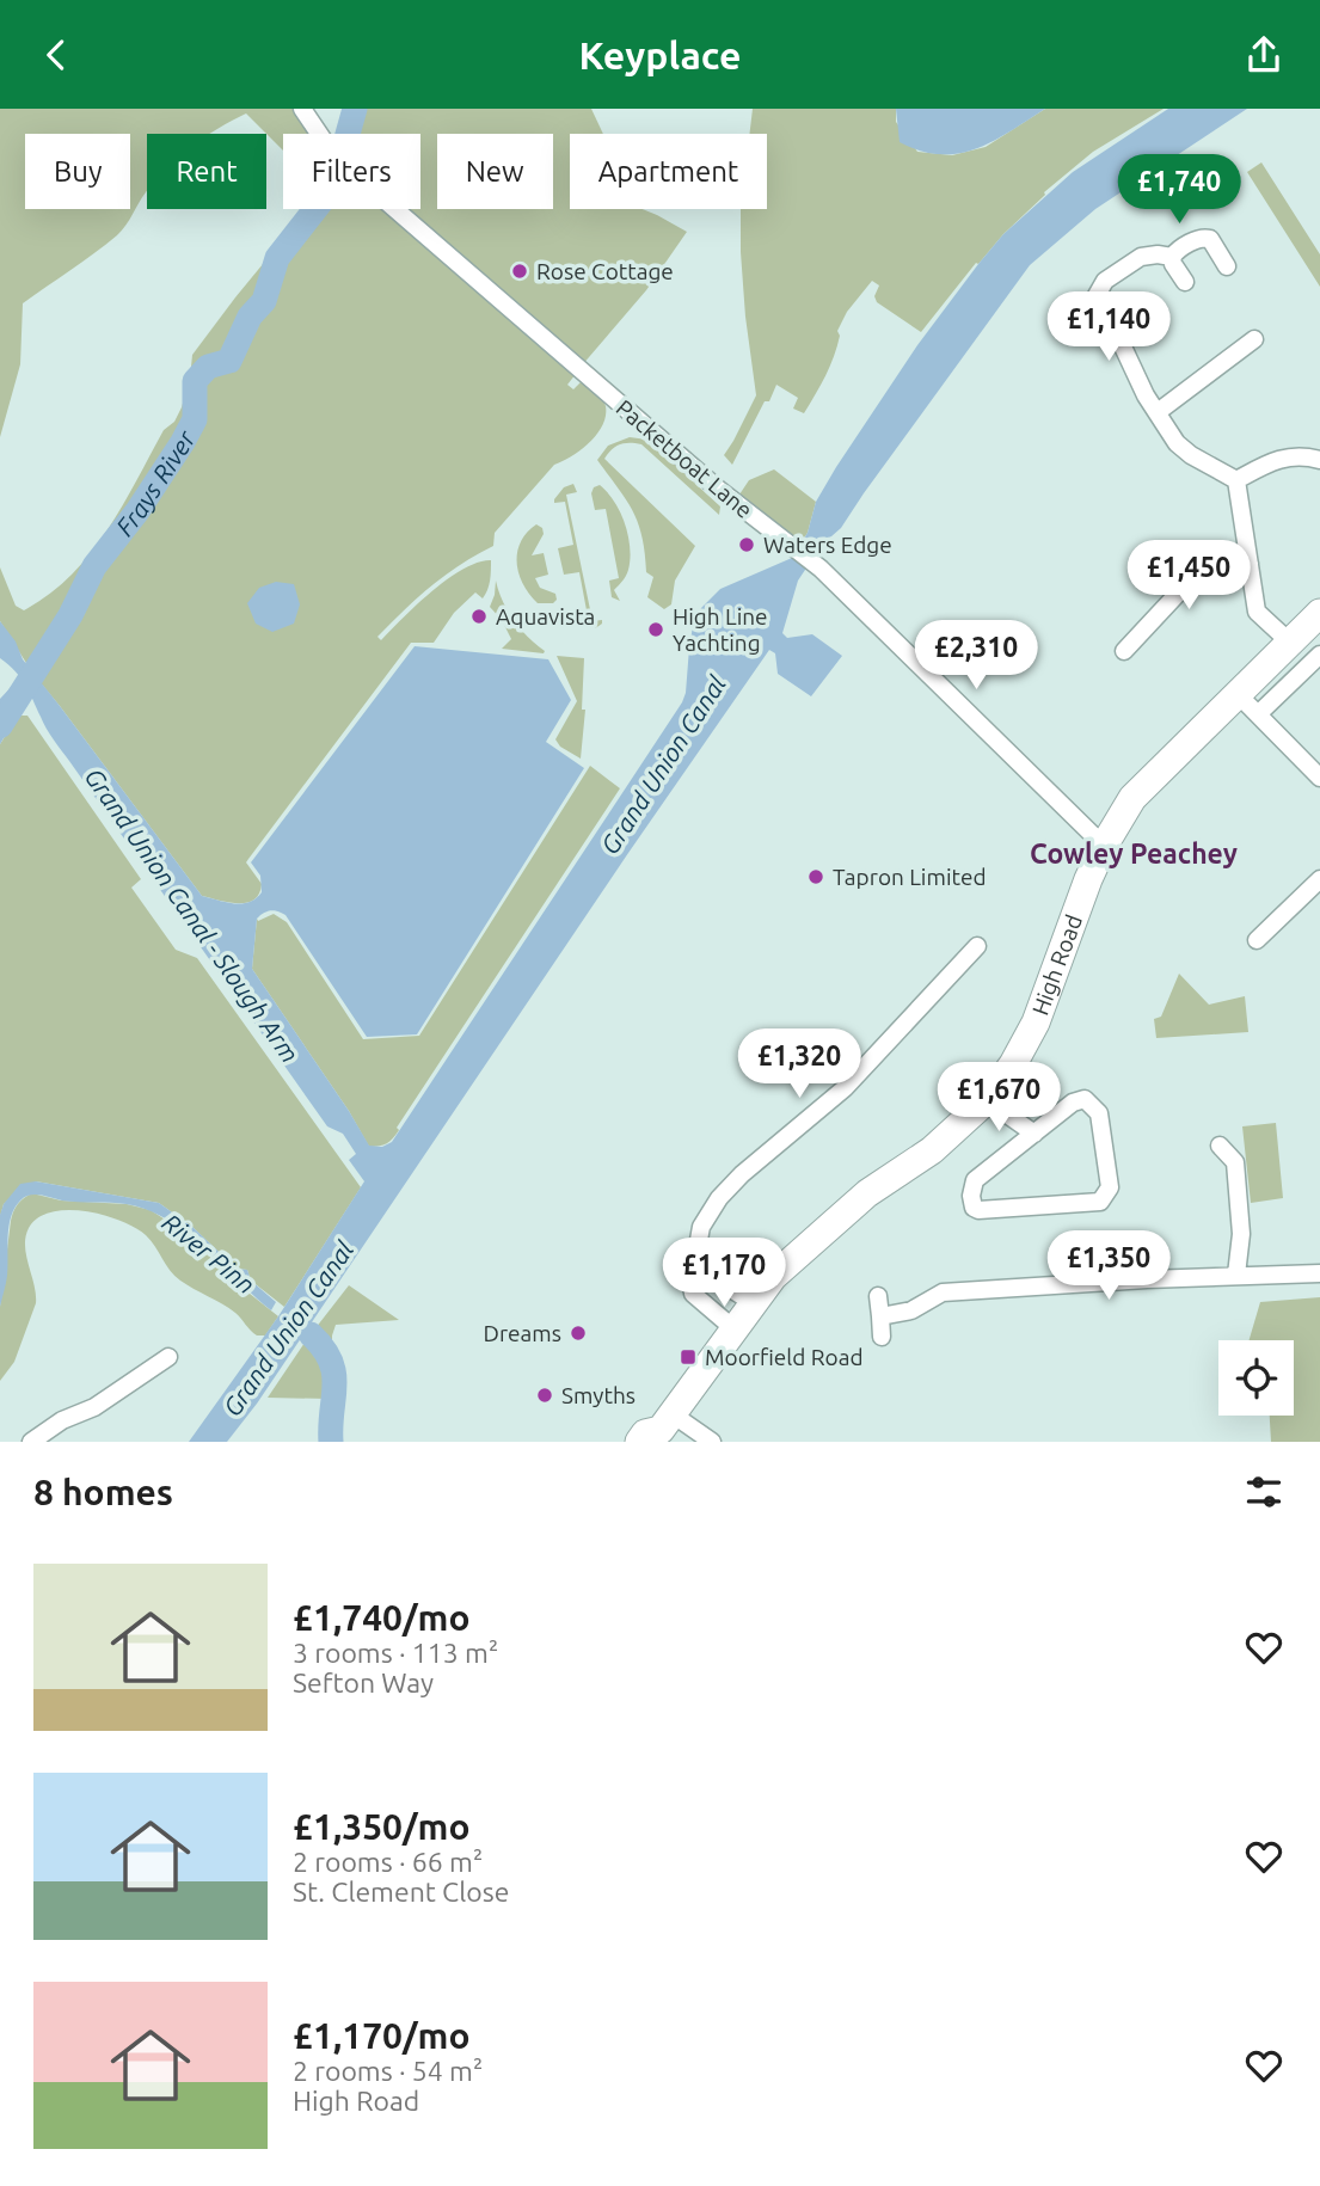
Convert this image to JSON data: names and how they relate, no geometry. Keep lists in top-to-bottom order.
{
  "streets": {
    "main road": ["High Road"],
    "street": ["Packetboat Lane"]
  },
  "crossings": [
    ["Packetboat Lane", "High Road"]
  ],
  "districts": ["Cowley Peachey"],
  "water": [
    "Frays River",
    "Grand Union Canal",
    "Grand Union Canal - Slough Arm",
    "River Pinn"
  ],
  "places": {
    "other": [
      "Rose Cottage",
      "Waters Edge",
      "Aquavista",
      "High Line Yachting",
      "Tapron Limited",
      "Dreams",
      "Smyths"
    ],
    "transit": ["Moorfield Road"]
  },
  "page": {
    "header": "Keyplace",
    "chip": [
      "Buy",
      "Rent",
      "Filters",
      "New",
      "Apartment"
    ],
    "price": [
      "£1,740",
      "£1,140",
      "£1,450",
      "£2,310",
      "£1,320",
      "£1,670",
      "£1,350",
      "£1,170"
    ],
    "heading": "8 homes",
    "list": [
      {
        "name": "£1,740/mo",
        "note": "3 rooms · 113 m² · Sefton Way"
      },
      {
        "name": "£1,350/mo",
        "note": "2 rooms · 66 m² · St. Clement Close"
      },
      {
        "name": "£1,170/mo",
        "note": "2 rooms · 54 m² · High Road"
      }
    ]
  }
}
